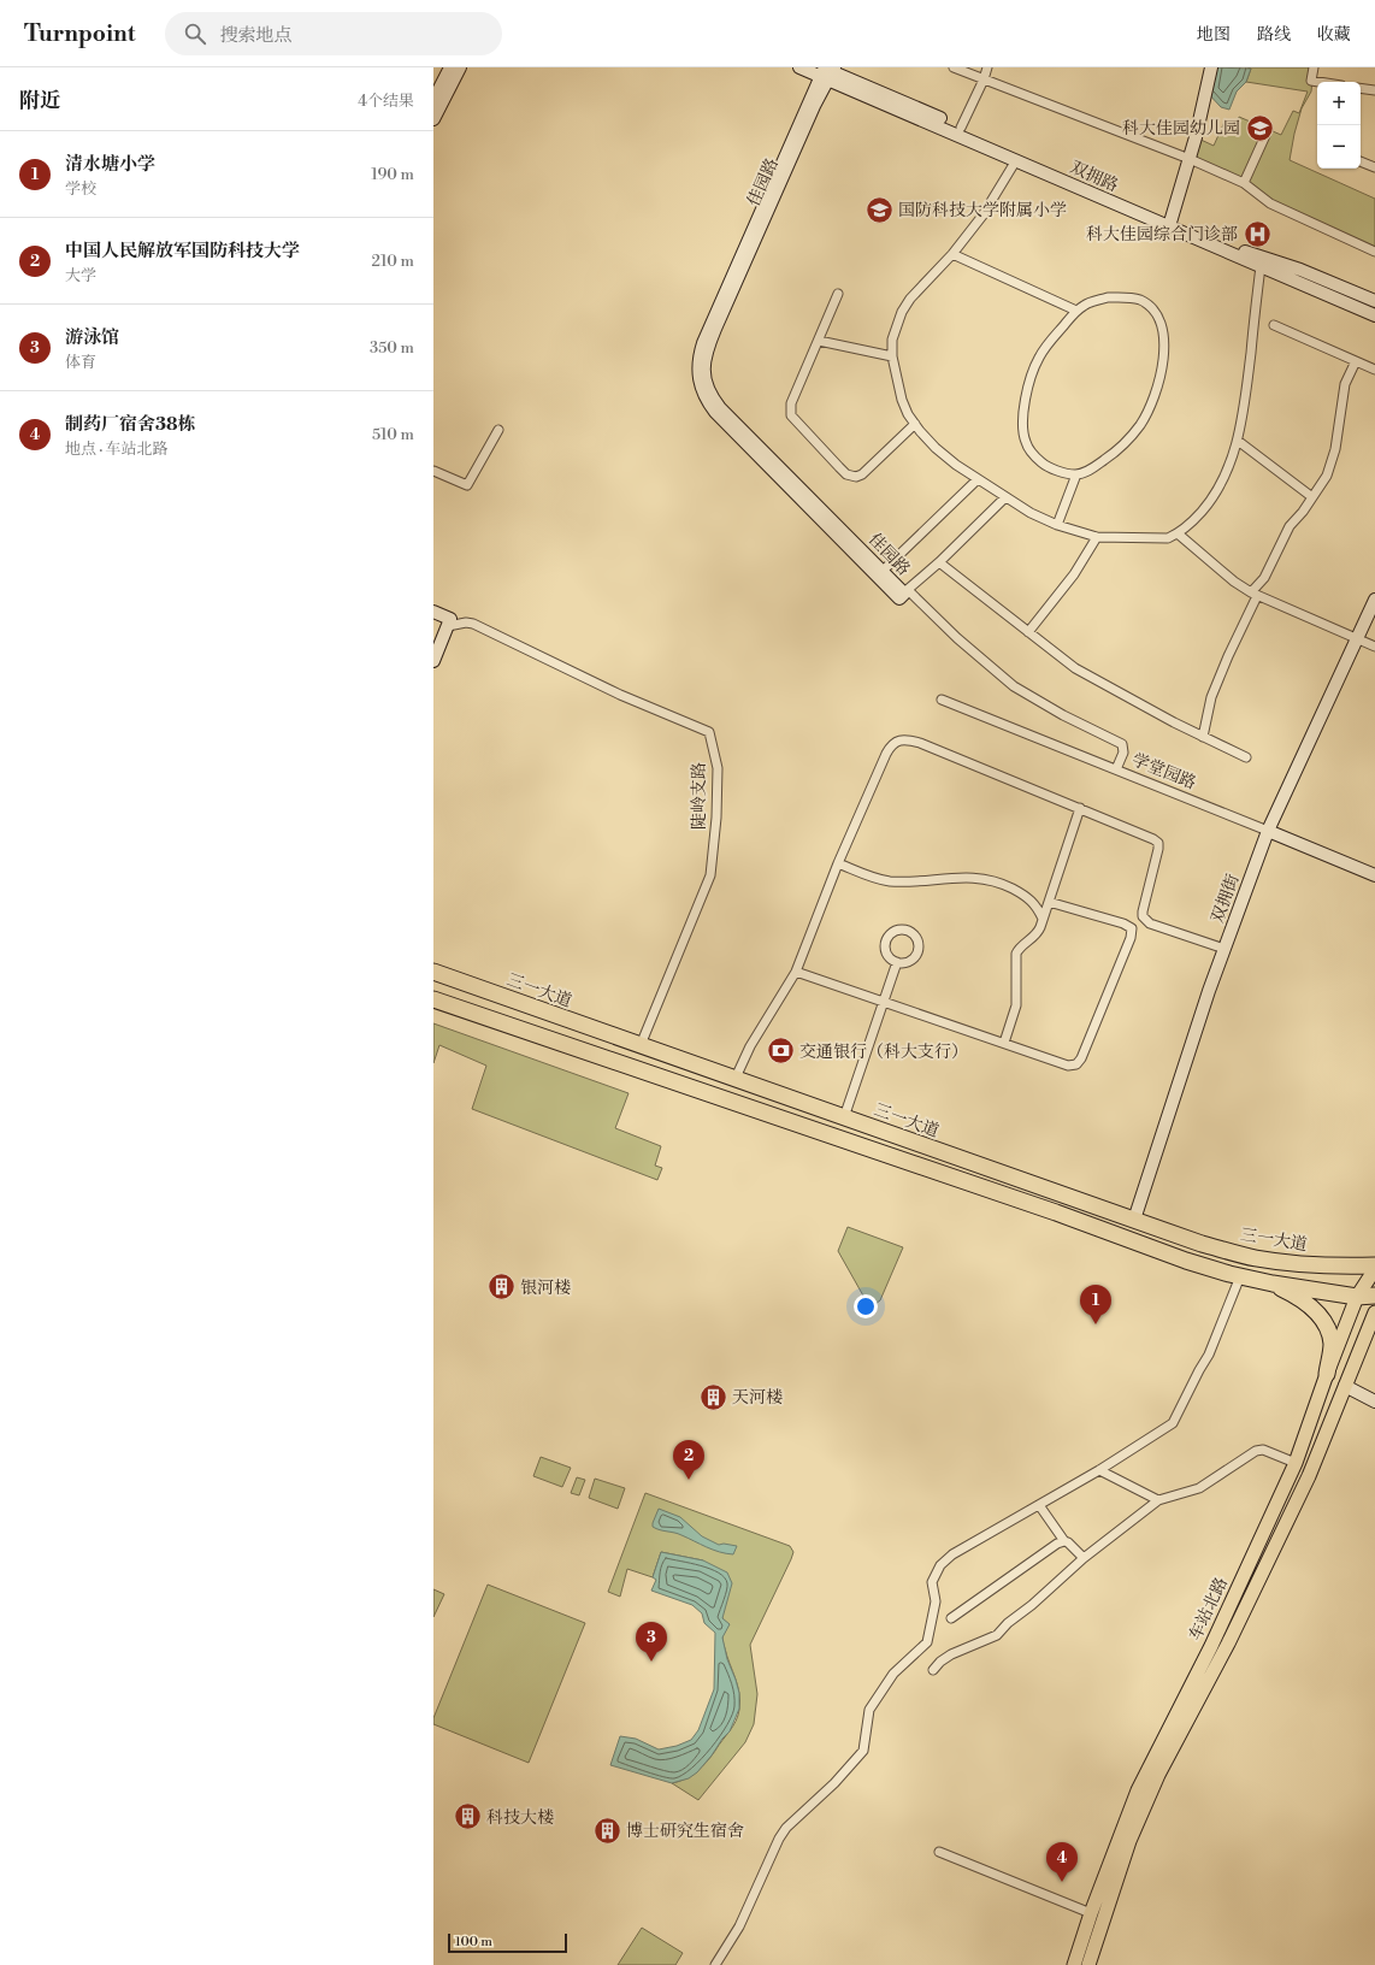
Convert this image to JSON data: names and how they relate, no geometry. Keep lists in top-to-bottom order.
{
  "streets": {
    "highway": ["三一大道"],
    "main road": ["车站北路"],
    "street": [
      "双拥路",
      "佳园路",
      "学堂园路",
      "陡岭支路",
      "双拥街"
    ]
  },
  "crossings": [
    ["双拥路", "佳园路"],
    ["学堂园路", "双拥街"],
    ["陡岭支路", "三一大道"],
    ["双拥街", "三一大道"]
  ],
  "places": {
    "school or university": ["科大佳园幼儿园", "国防科技大学附属小学"],
    "hospital": ["科大佳园综合门诊部"],
    "bank": ["交通银行（科大支行）"],
    "building": [
      "银河楼",
      "天河楼",
      "科技大楼",
      "博士研究生宿舍"
    ]
  },
  "scale_bar": "100 m",
  "page": {
    "header": "Turnpoint",
    "search": "搜索地点",
    "nav": ["地图", "路线", "收藏"],
    "heading": ["附近", "4个结果"],
    "map_buttons": ["+", "−"],
    "list": [
      {
        "mark": "1",
        "name": "清水塘小学",
        "note": "学校",
        "value": "190 m"
      },
      {
        "mark": "2",
        "name": "中国人民解放军国防科技大学",
        "note": "大学",
        "value": "210 m"
      },
      {
        "mark": "3",
        "name": "游泳馆",
        "note": "体育",
        "value": "350 m"
      },
      {
        "mark": "4",
        "name": "制药厂宿舍38栋",
        "note": "地点 · 车站北路",
        "value": "510 m"
      }
    ],
    "pins": [
      "1",
      "2",
      "3",
      "4"
    ],
    "scale": "100 m"
  }
}
